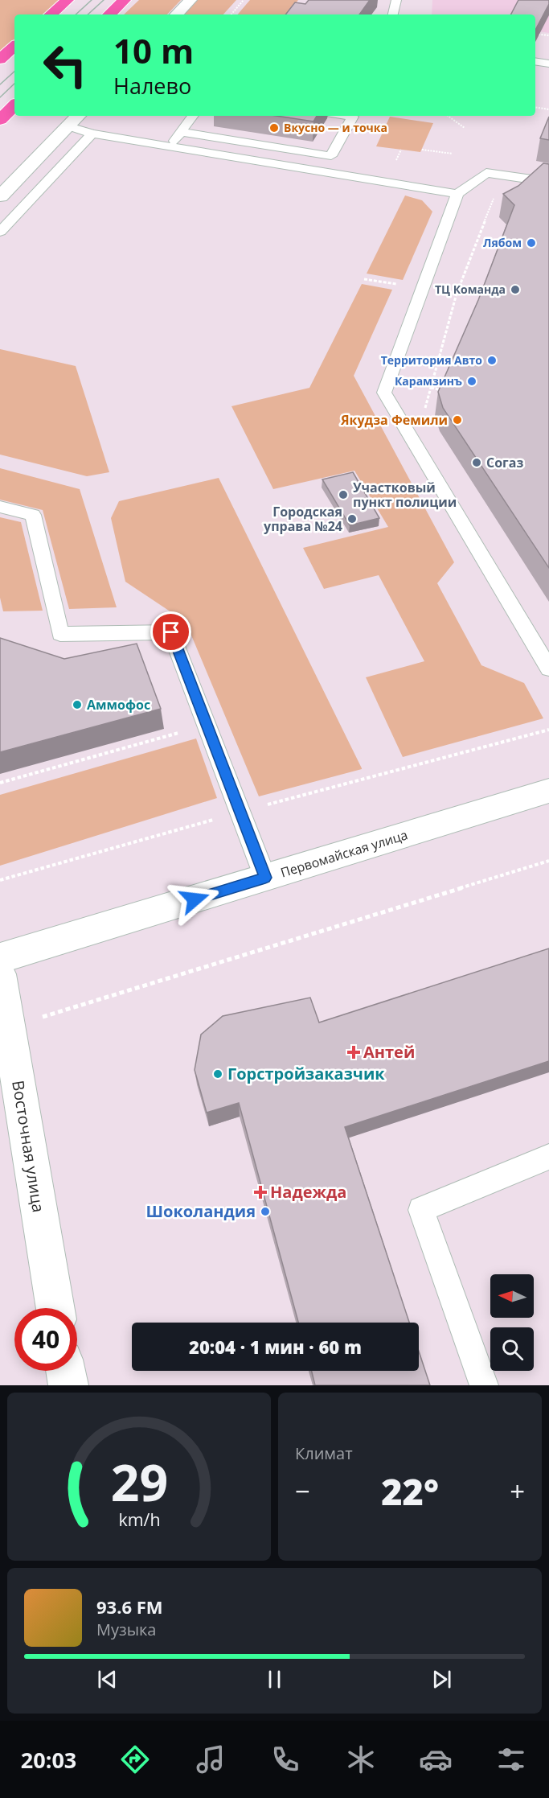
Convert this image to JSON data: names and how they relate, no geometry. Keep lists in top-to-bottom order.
{
  "streets": {
    "street": ["Первомайская улица", "Восточная улица"]
  },
  "places": {
    "other": [
      "Вкусно — и точка",
      "Лябом",
      "ТЦ Команда",
      "Территория Авто",
      "Карамзинъ",
      "Якудза Фемили",
      "Согаз",
      "Участковый пункт полиции",
      "Городская управа №24",
      "Аммофос",
      "Горстройзаказчик",
      "Шоколандия"
    ],
    "health": ["Антей", "Надежда"]
  },
  "north": "left",
  "page": {
    "turn": ["10 m", "Налево"],
    "limit": "40",
    "trip": "20:04 · 1 мин · 60 m",
    "tile": "Климат",
    "heat": ["−", "22°", "+"],
    "song": ["93.6 FM", "Музыка"],
    "tabs": "20:03",
    "gauge": ["29", "km/h"]
  }
}
